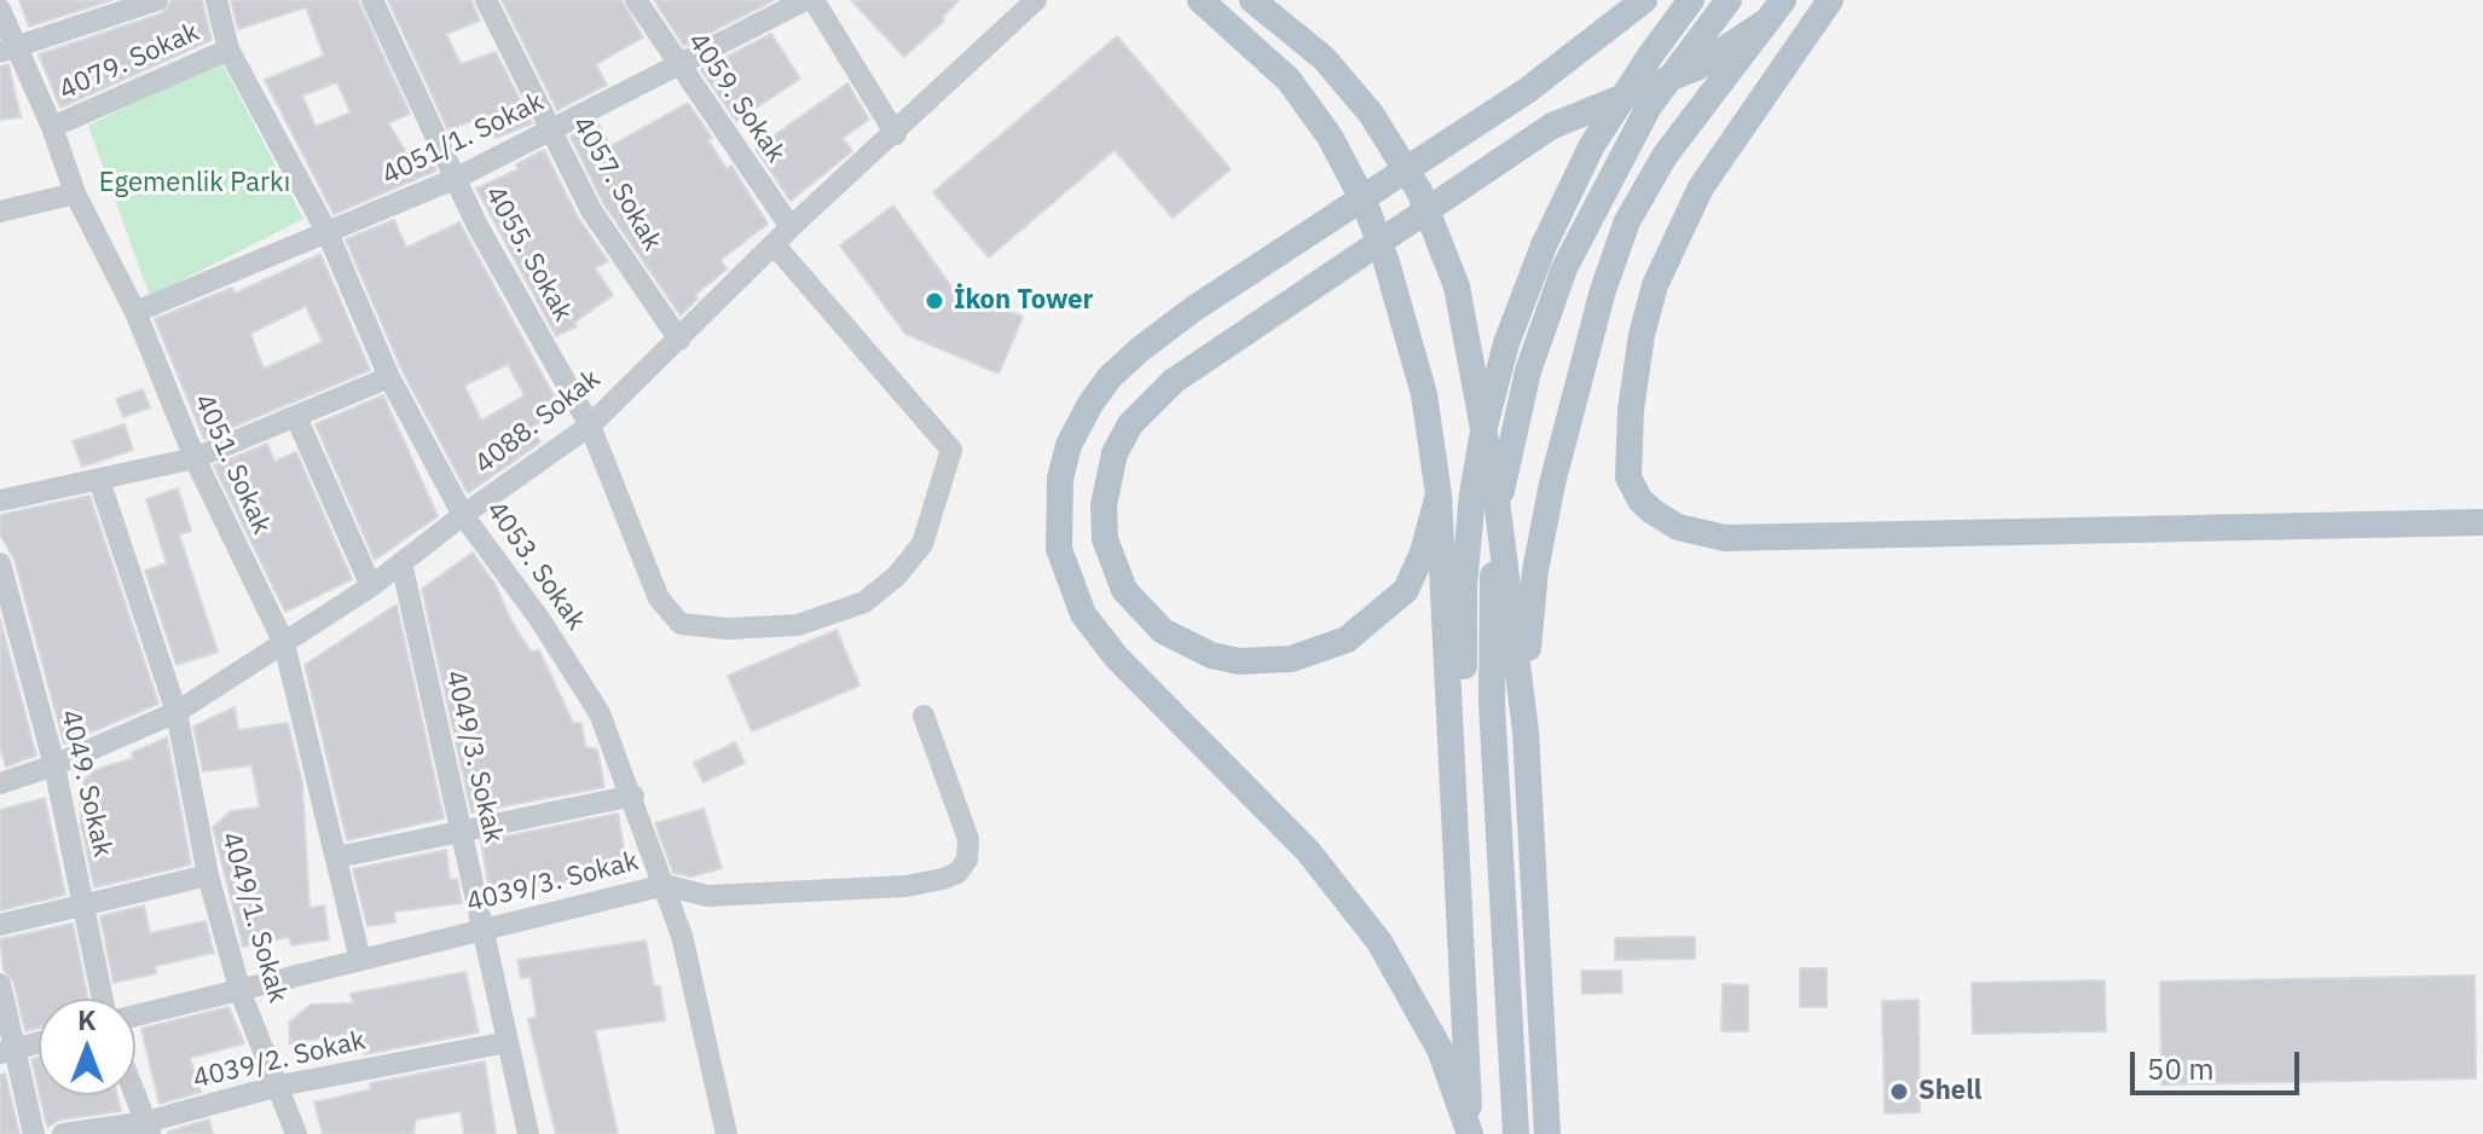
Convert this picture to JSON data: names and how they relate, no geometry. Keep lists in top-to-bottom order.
{
  "streets": {
    "street": [
      "4079. Sokak",
      "4059. Sokak",
      "4051/1. Sokak",
      "4057. Sokak",
      "4055. Sokak",
      "4088. Sokak",
      "4051. Sokak",
      "4053. Sokak",
      "4049/3. Sokak",
      "4049. Sokak",
      "4039/3. Sokak",
      "4049/1. Sokak",
      "4039/2. Sokak"
    ]
  },
  "crossings": [
    ["4079. Sokak", "4051. Sokak"],
    ["4079. Sokak", "4053. Sokak"],
    ["4059. Sokak", "4051/1. Sokak"],
    ["4059. Sokak", "4088. Sokak"],
    ["4051/1. Sokak", "4057. Sokak"],
    ["4051/1. Sokak", "4055. Sokak"],
    ["4051/1. Sokak", "4051. Sokak"],
    ["4051/1. Sokak", "4053. Sokak"],
    ["4057. Sokak", "4088. Sokak"],
    ["4055. Sokak", "4088. Sokak"],
    ["4088. Sokak", "4051. Sokak"],
    ["4088. Sokak", "4053. Sokak"],
    ["4088. Sokak", "4049/3. Sokak"],
    ["4088. Sokak", "4049. Sokak"],
    ["4088. Sokak", "4049/1. Sokak"],
    ["4051. Sokak", "4039/3. Sokak"],
    ["4053. Sokak", "4039/3. Sokak"],
    ["4049/3. Sokak", "4039/3. Sokak"],
    ["4049/3. Sokak", "4039/2. Sokak"],
    ["4039/3. Sokak", "4049/1. Sokak"],
    ["4049/1. Sokak", "4039/2. Sokak"]
  ],
  "parks": ["Egemenlik Parkı"],
  "places": ["İkon Tower", "Shell"],
  "scale_bar": "50 m",
  "north": "top"
}
